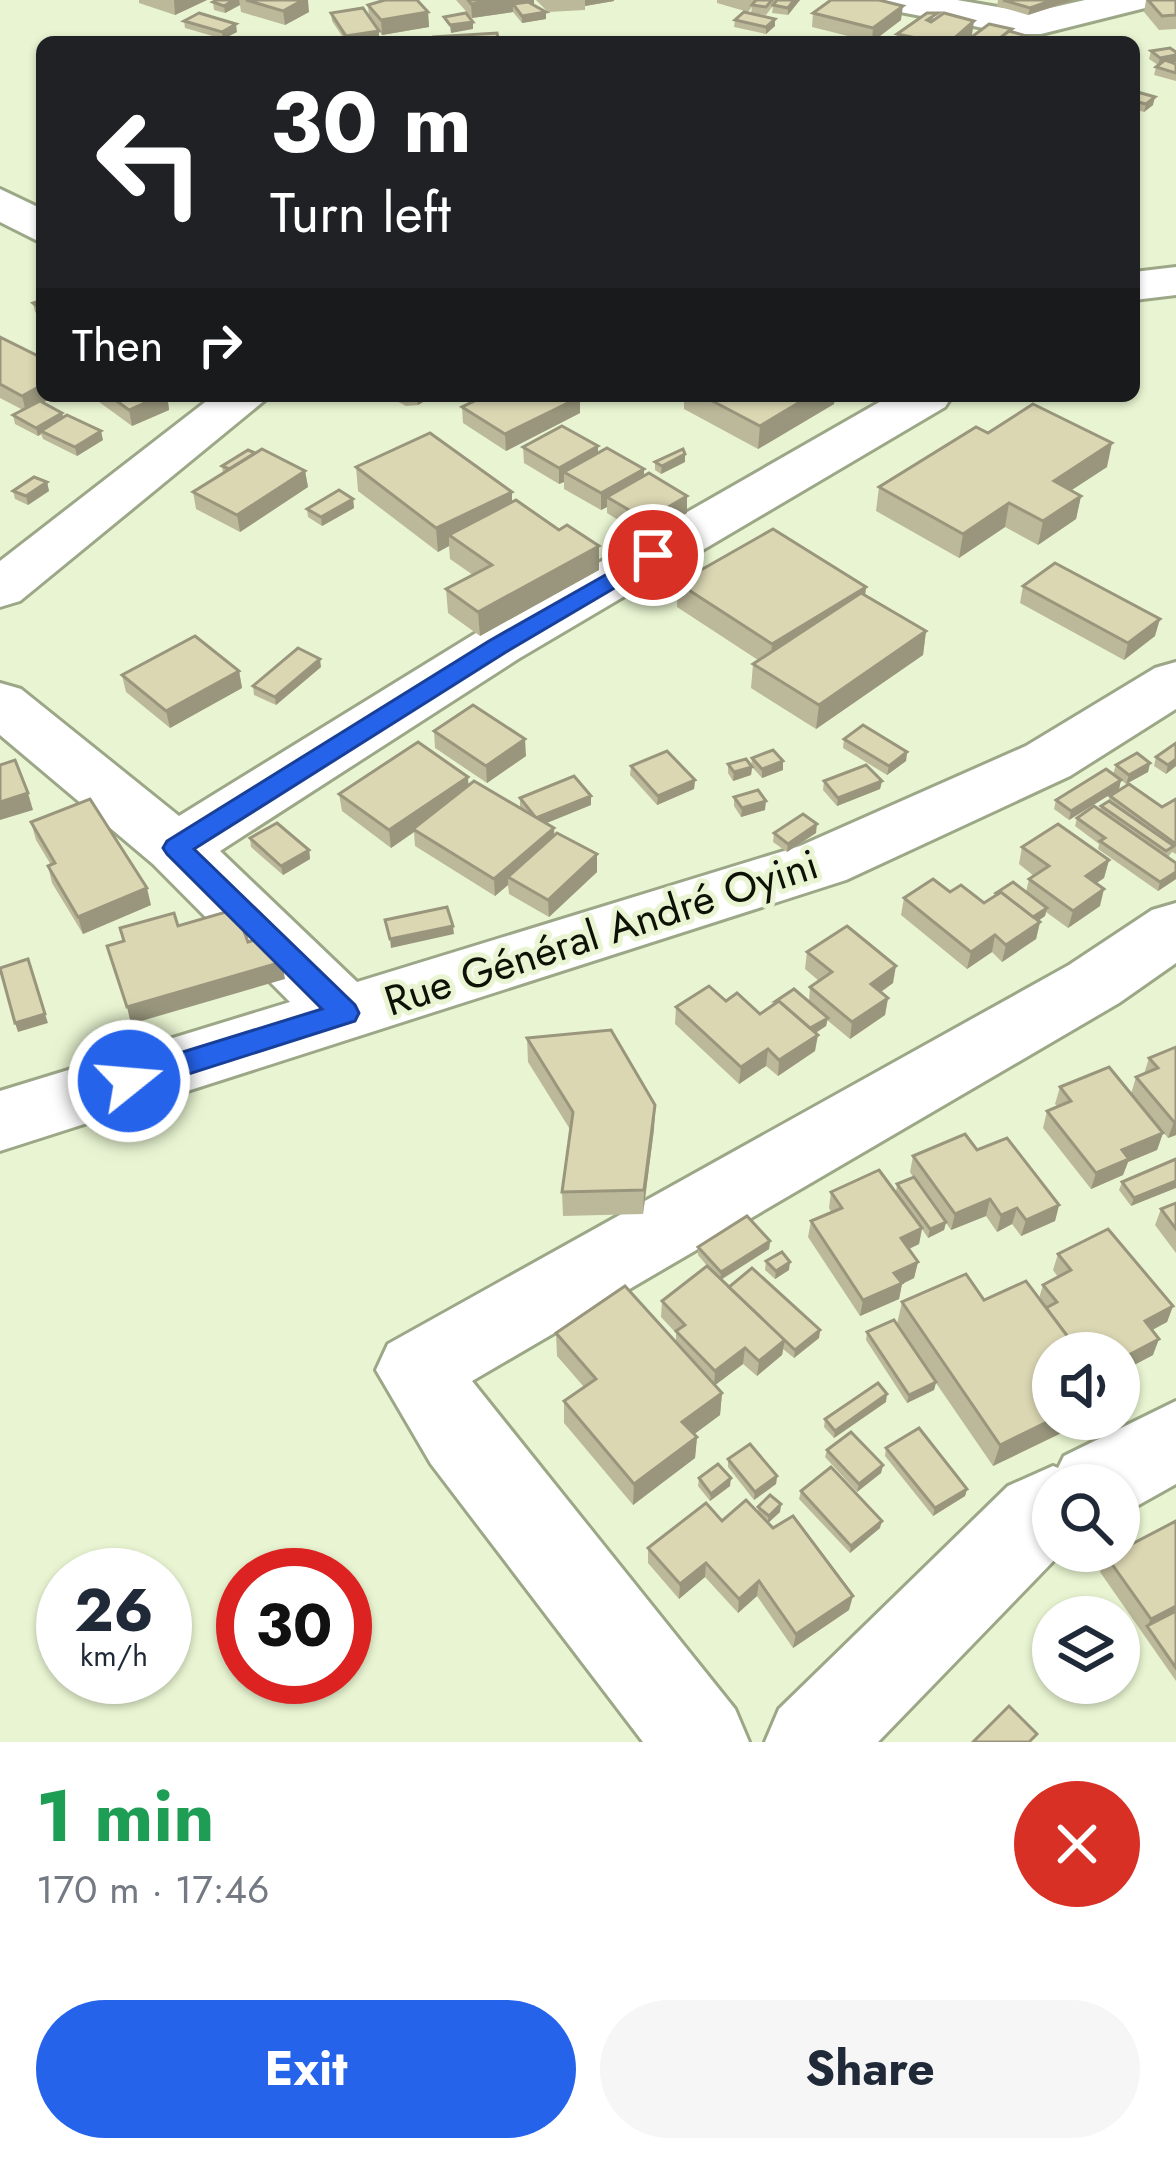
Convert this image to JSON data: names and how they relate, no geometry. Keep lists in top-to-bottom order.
{
  "streets": {
    "street": ["Rue Général André Oyini"]
  },
  "page": {
    "turn": ["30 m", "Turn left"],
    "then": "Then",
    "speed": "26 km/h",
    "limit": "30",
    "heading": ["1 min", "170 m · 17:46"],
    "buttons": ["Exit", "Share"]
  }
}
